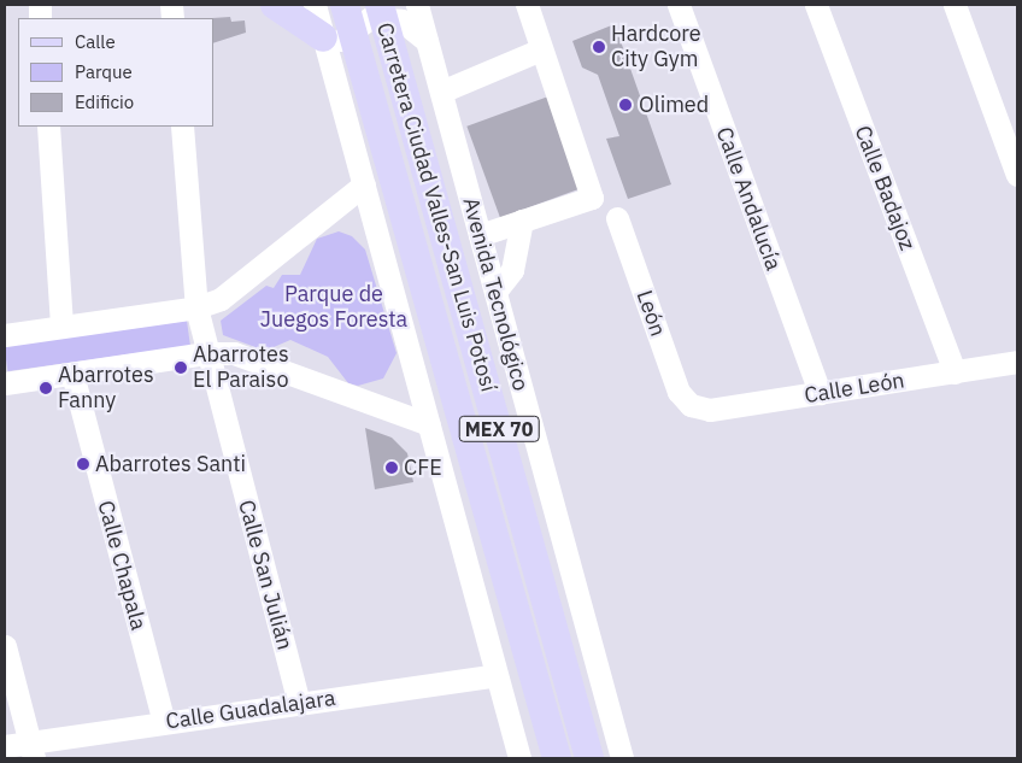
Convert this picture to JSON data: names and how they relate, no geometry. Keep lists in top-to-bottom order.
{
  "streets": {
    "main road": ["Carretera Ciudad Valles-San Luis Potosí", "MEX 70"],
    "street": [
      "Calle Badajoz",
      "Calle Andalucía",
      "Avenida Tecnológico",
      "León",
      "Calle León",
      "Calle Chapala",
      "Calle San Julián",
      "Calle Guadalajara"
    ]
  },
  "crossings": [
    ["Calle Badajoz", "Calle León"],
    ["Calle Andalucía", "Calle León"],
    ["León", "Calle León"],
    ["Calle Chapala", "Calle Guadalajara"],
    ["Calle San Julián", "Calle Guadalajara"]
  ],
  "parks": ["Parque de Juegos Foresta"],
  "places": [
    "Hardcore City Gym",
    "Olimed",
    "Abarrotes El Paraiso",
    "Abarrotes Fanny",
    "Abarrotes Santi",
    "CFE"
  ],
  "legend": ["Calle", "Parque", "Edificio"]
}
